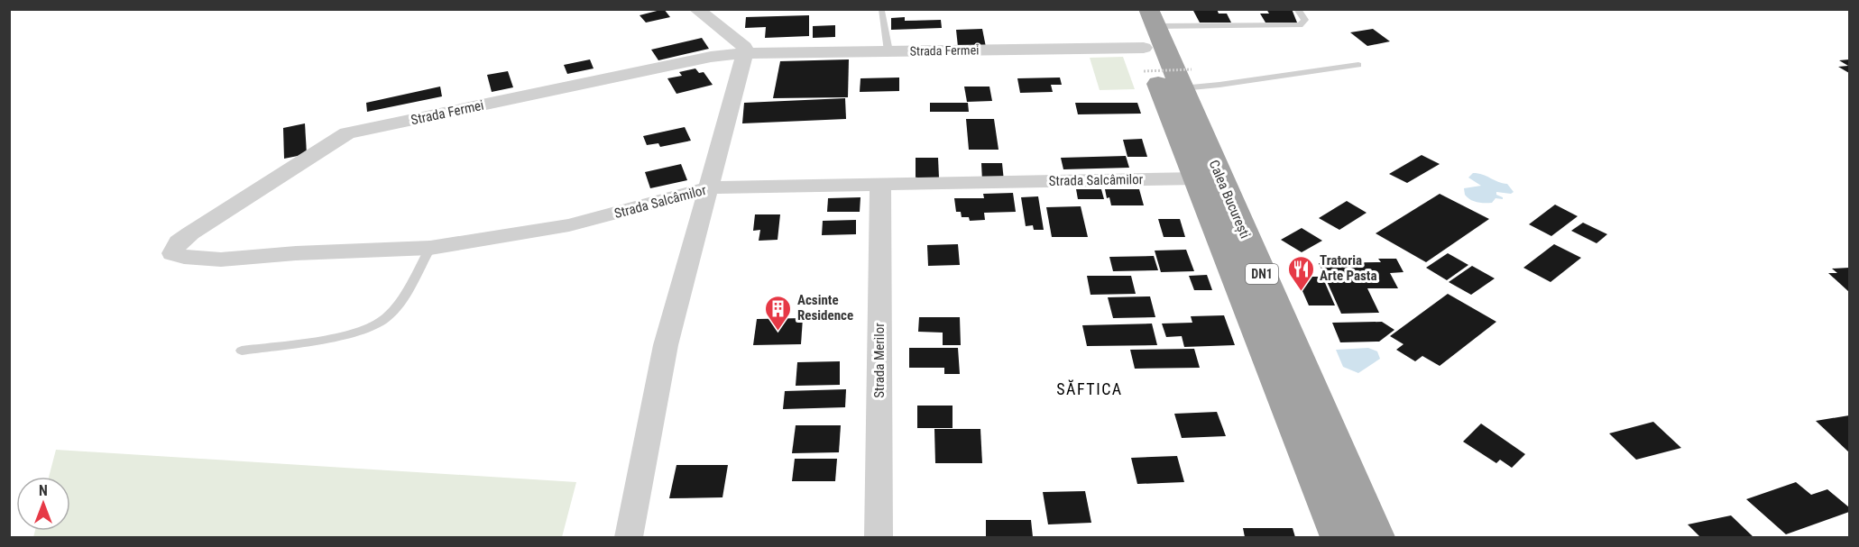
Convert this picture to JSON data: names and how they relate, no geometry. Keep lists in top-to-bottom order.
{
  "streets": {
    "highway": ["Calea București", "DN1"],
    "street": ["Strada Fermei", "Strada Salcâmilor", "Strada Merilor"]
  },
  "crossings": [
    ["Strada Fermei", "Strada Salcâmilor"],
    ["Strada Fermei", "Calea București"],
    ["Strada Salcâmilor", "Calea București"],
    ["Strada Salcâmilor", "Strada Merilor"]
  ],
  "districts": ["SĂFTICA"],
  "places": {
    "restaurant": ["Tratoria Arte Pasta"],
    "building": ["Acsinte Residence"]
  },
  "north": "top"
}
